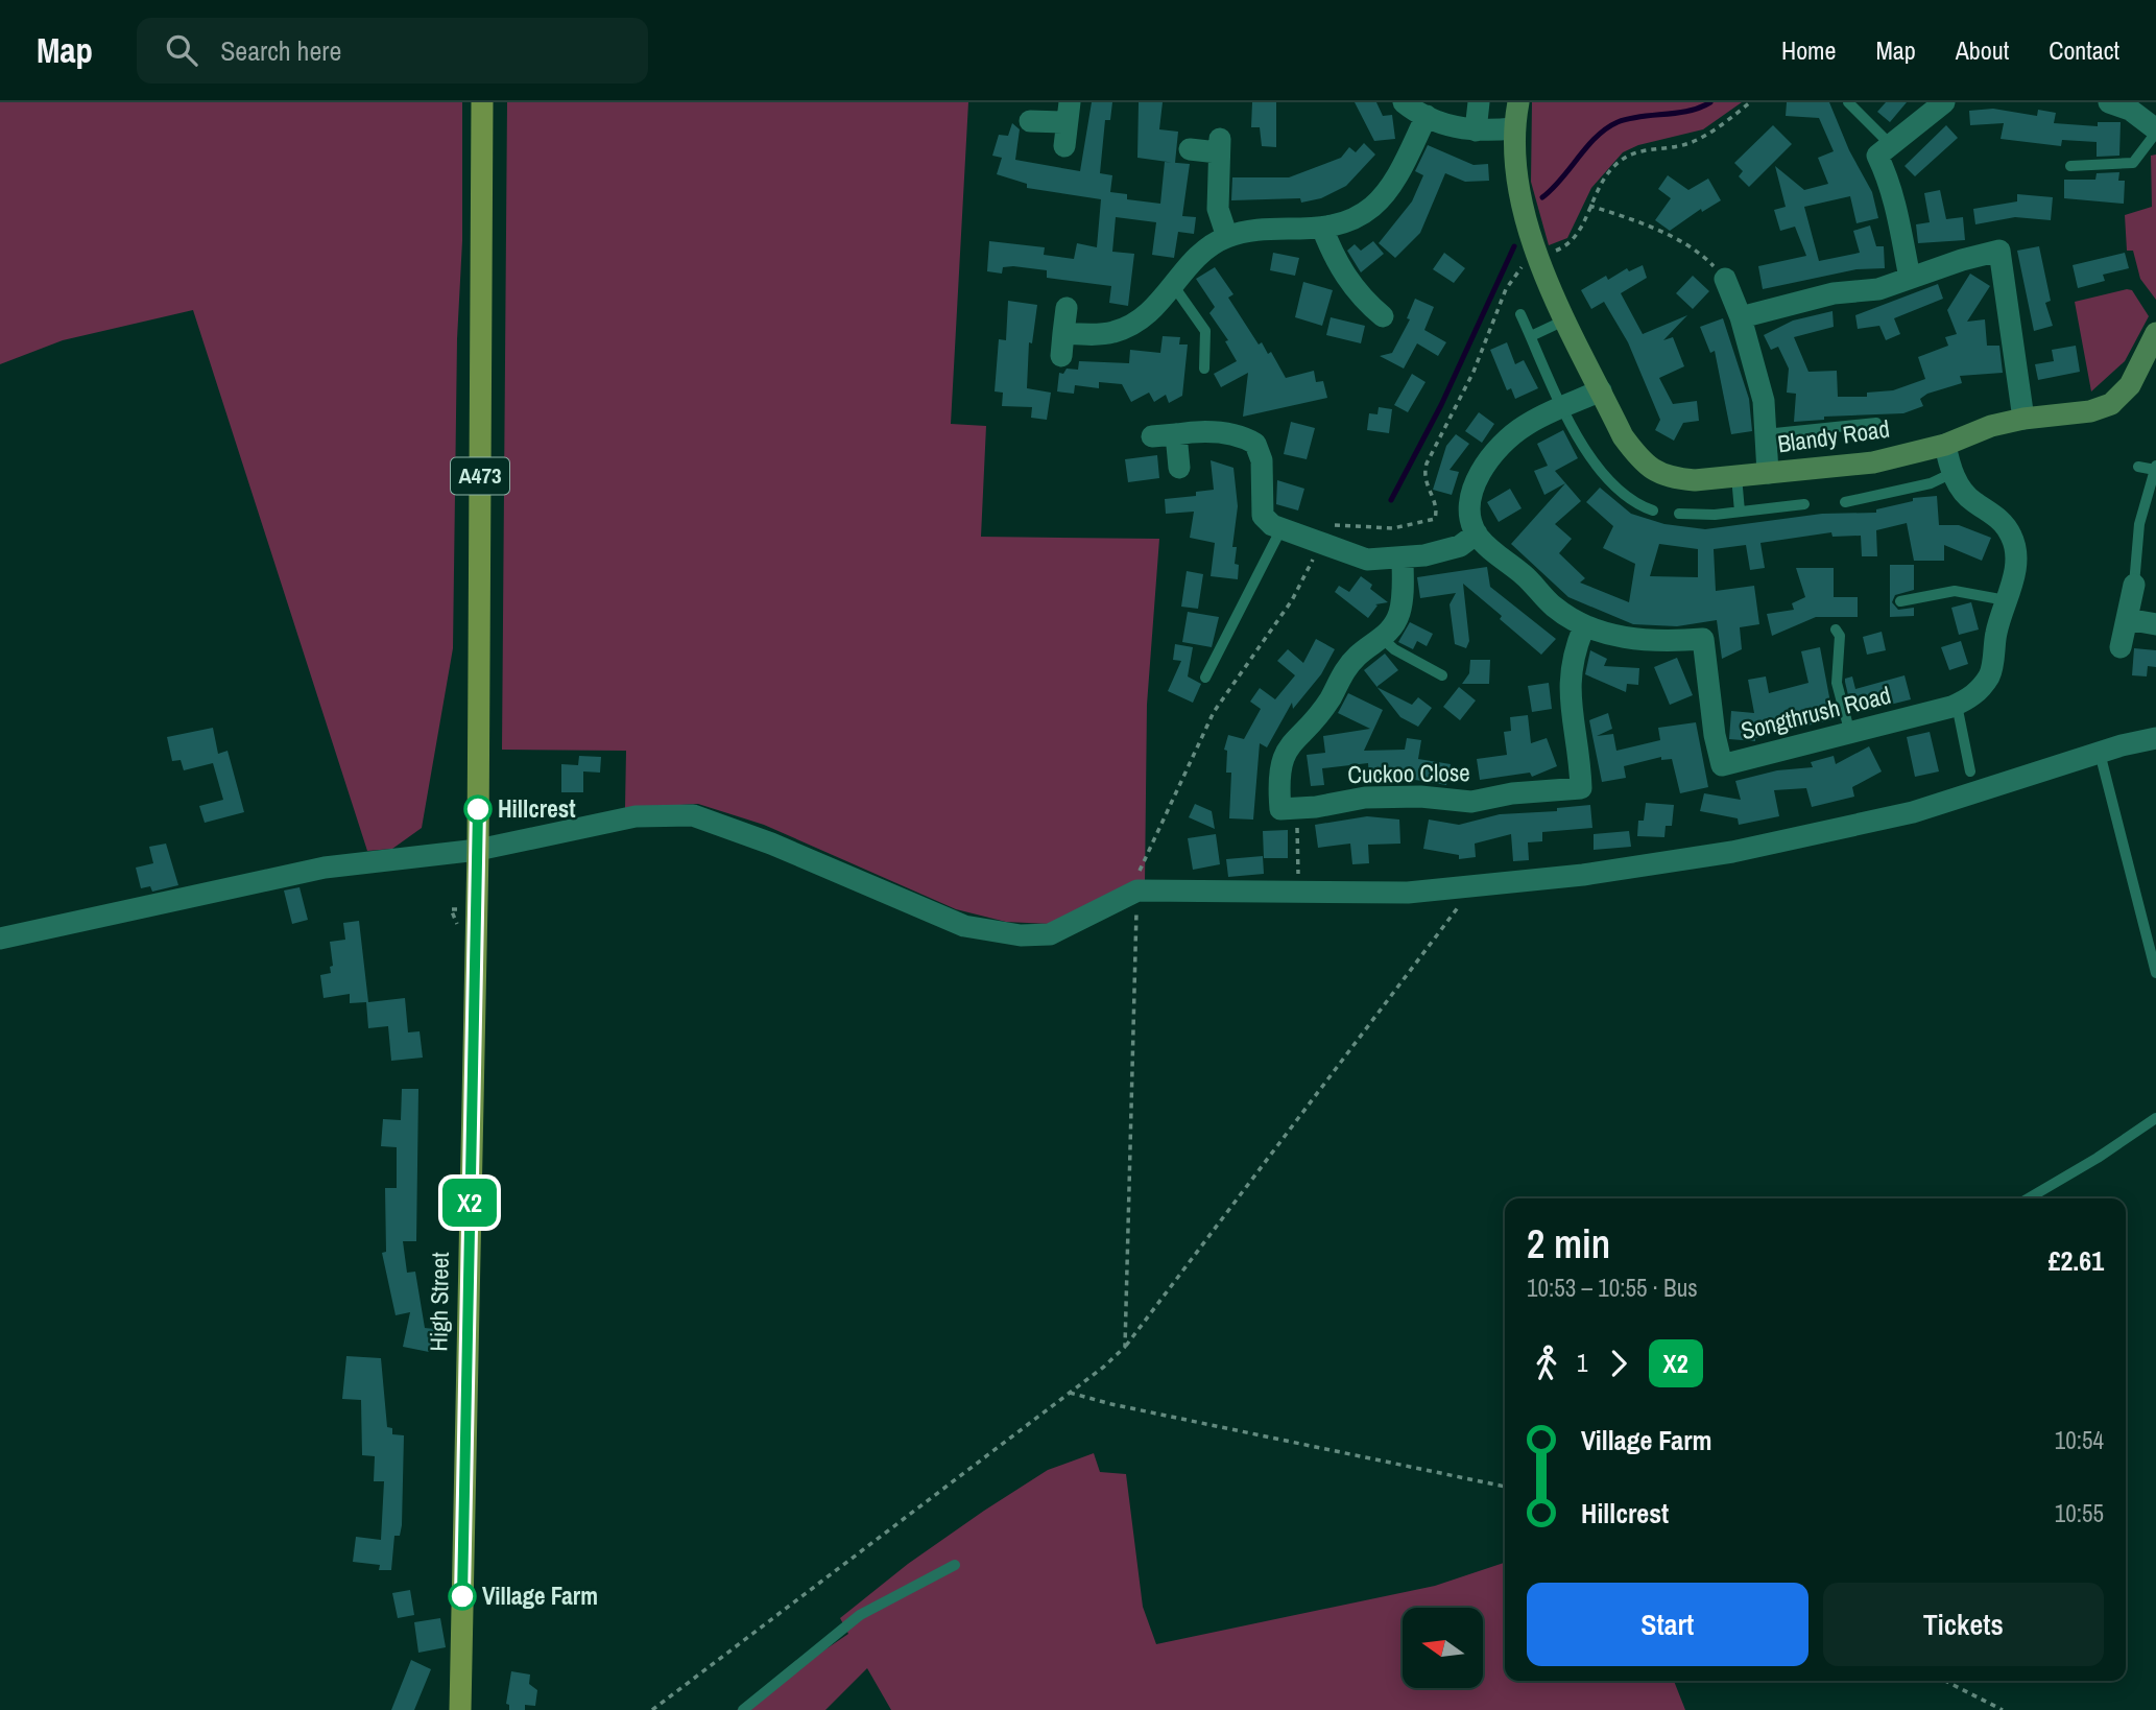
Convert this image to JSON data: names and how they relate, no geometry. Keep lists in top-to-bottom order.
{
  "streets": {
    "main road": ["A473", "High Street"],
    "street": ["Blandy Road", "Songthrush Road", "Cuckoo Close"]
  },
  "crossings": [
    ["Blandy Road", "Songthrush Road"],
    ["A473", "High Street"],
    ["Songthrush Road", "Cuckoo Close"]
  ],
  "places": ["Hillcrest", "Village Farm"],
  "lines": ["bus line X2"],
  "north": "left",
  "page": {
    "header": "Map",
    "search": "Search here",
    "nav": [
      "Home",
      "Map",
      "About",
      "Contact"
    ],
    "on_map": "X2",
    "heading": ["2 min", "10:53 – 10:55 · Bus", "£2.61"],
    "legs": ["1", "X2"],
    "list": [
      {
        "name": "Village Farm",
        "value": "10:54"
      },
      {
        "name": "Hillcrest",
        "value": "10:55"
      }
    ],
    "buttons": ["Start", "Tickets"]
  }
}
